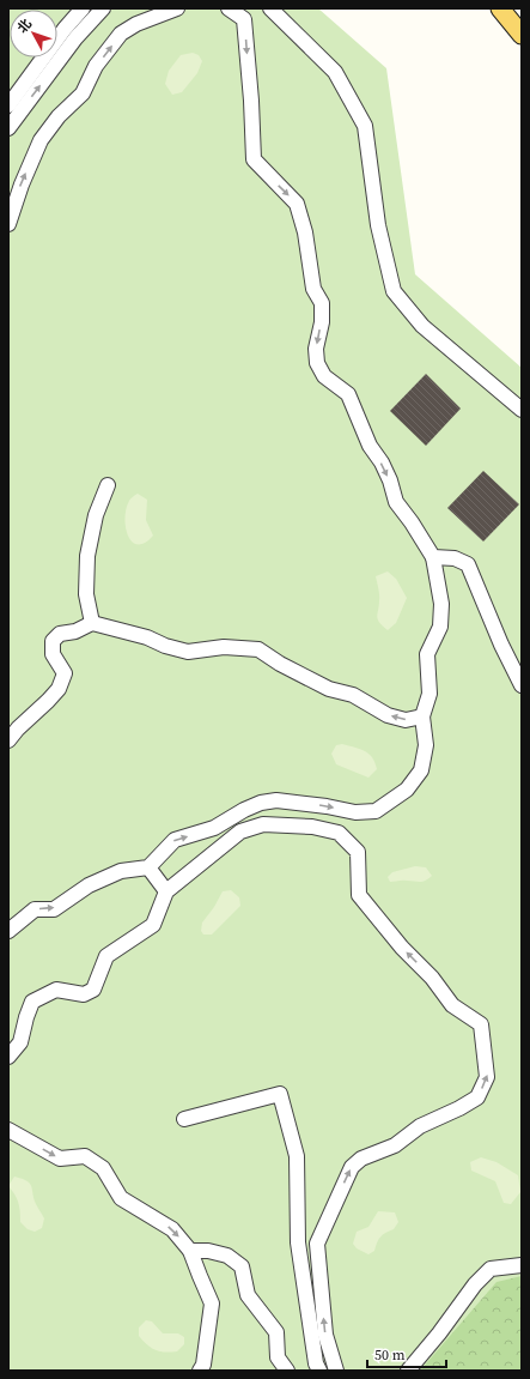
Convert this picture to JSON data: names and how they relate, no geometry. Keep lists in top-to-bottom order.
{
  "scale_bar": "50 m",
  "north": "top left"
}
